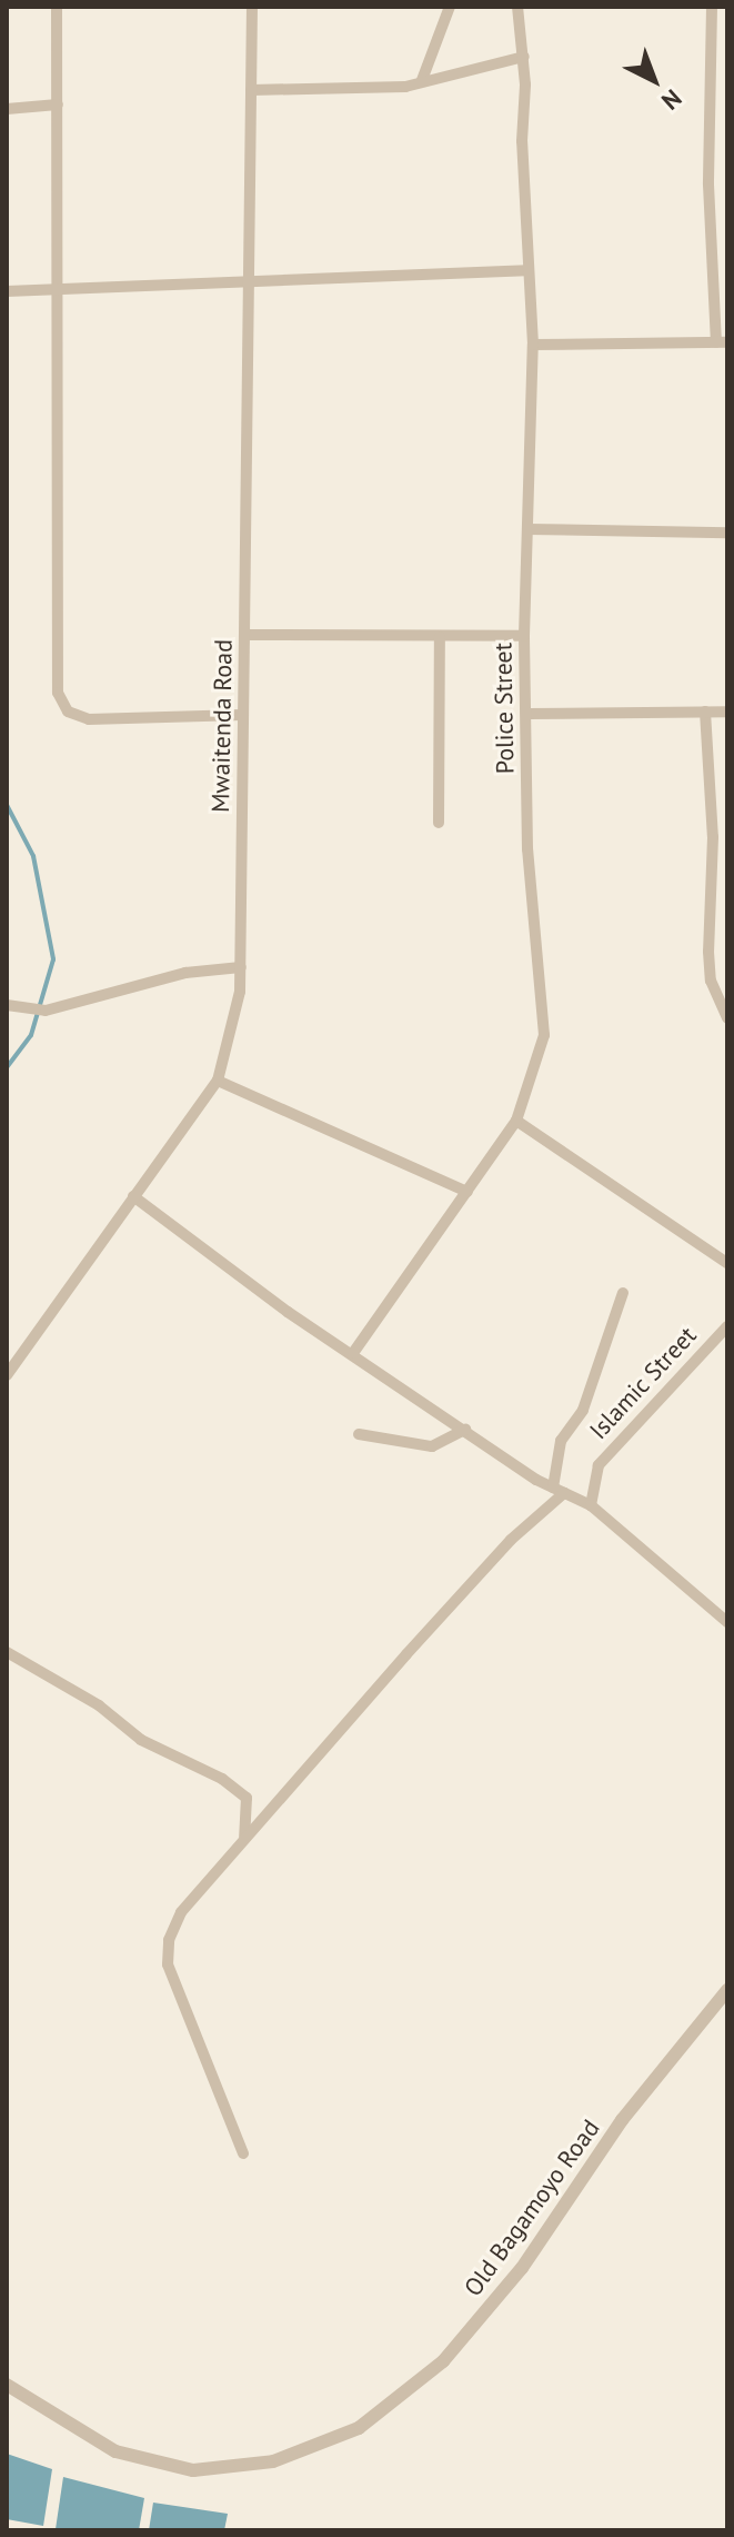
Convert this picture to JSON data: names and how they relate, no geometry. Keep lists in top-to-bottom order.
{
  "streets": {
    "street": [
      "Police Street",
      "Mwaitenda Road",
      "Islamic Street",
      "Old Bagamoyo Road"
    ]
  },
  "north": "bottom right"
}
